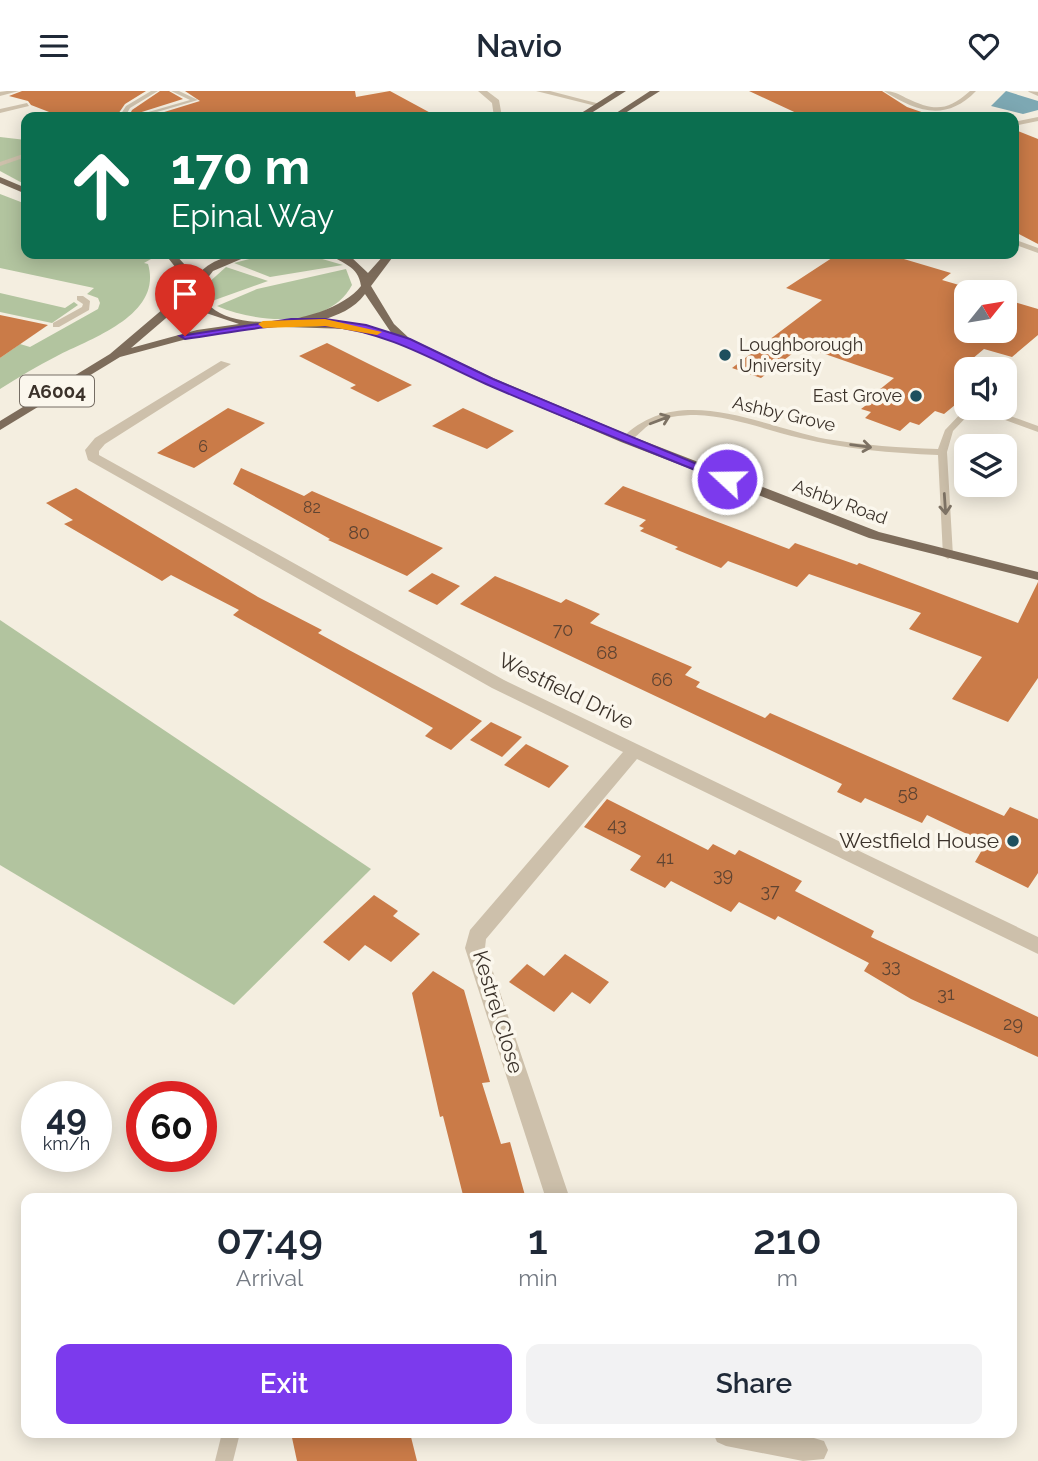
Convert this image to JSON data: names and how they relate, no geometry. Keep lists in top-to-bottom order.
{
  "streets": {
    "main road": ["A6004", "Ashby Road"],
    "street": ["Westfield Drive", "Kestrel Close"],
    "lane": ["Ashby Grove"]
  },
  "crossings": [
    ["Ashby Grove", "Ashby Road"],
    ["Westfield Drive", "Kestrel Close"]
  ],
  "one_way": ["Ashby Grove"],
  "places": ["Loughborough University", "East Grove", "Westfield House"],
  "house_numbers": [
    "6",
    "82",
    "80",
    "70",
    "68",
    "66",
    "58",
    "43",
    "41",
    "39",
    "37",
    "33",
    "31",
    "29"
  ],
  "north": "top right",
  "page": {
    "header": "Navio",
    "turn": ["170 m", "Epinal Way"],
    "speed": "49 km/h",
    "limit": "60",
    "eta": [
      "07:49",
      "Arrival",
      "1",
      "min",
      "210",
      "m"
    ],
    "buttons": ["Exit", "Share"]
  }
}
